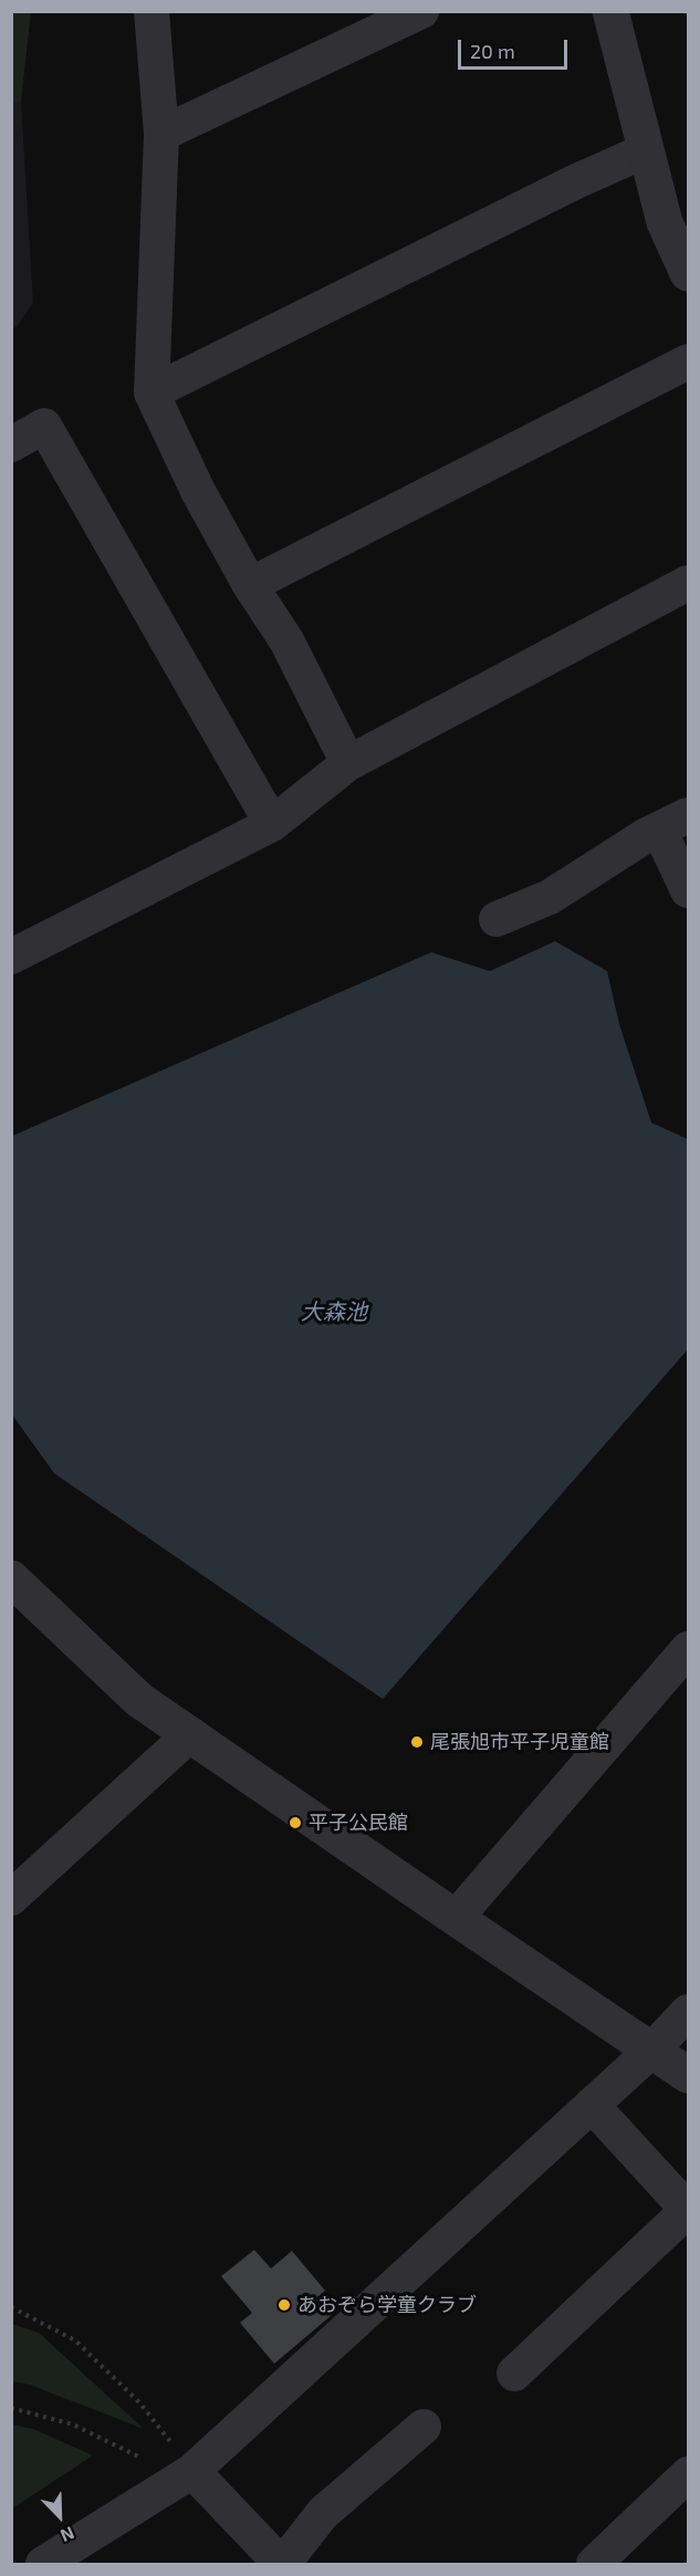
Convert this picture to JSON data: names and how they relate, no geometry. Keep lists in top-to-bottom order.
{
  "water": ["大森池"],
  "places": ["尾張旭市平子児童館", "平子公民館", "あおぞら学童クラブ"],
  "scale_bar": "20 m",
  "north": "bottom right"
}
